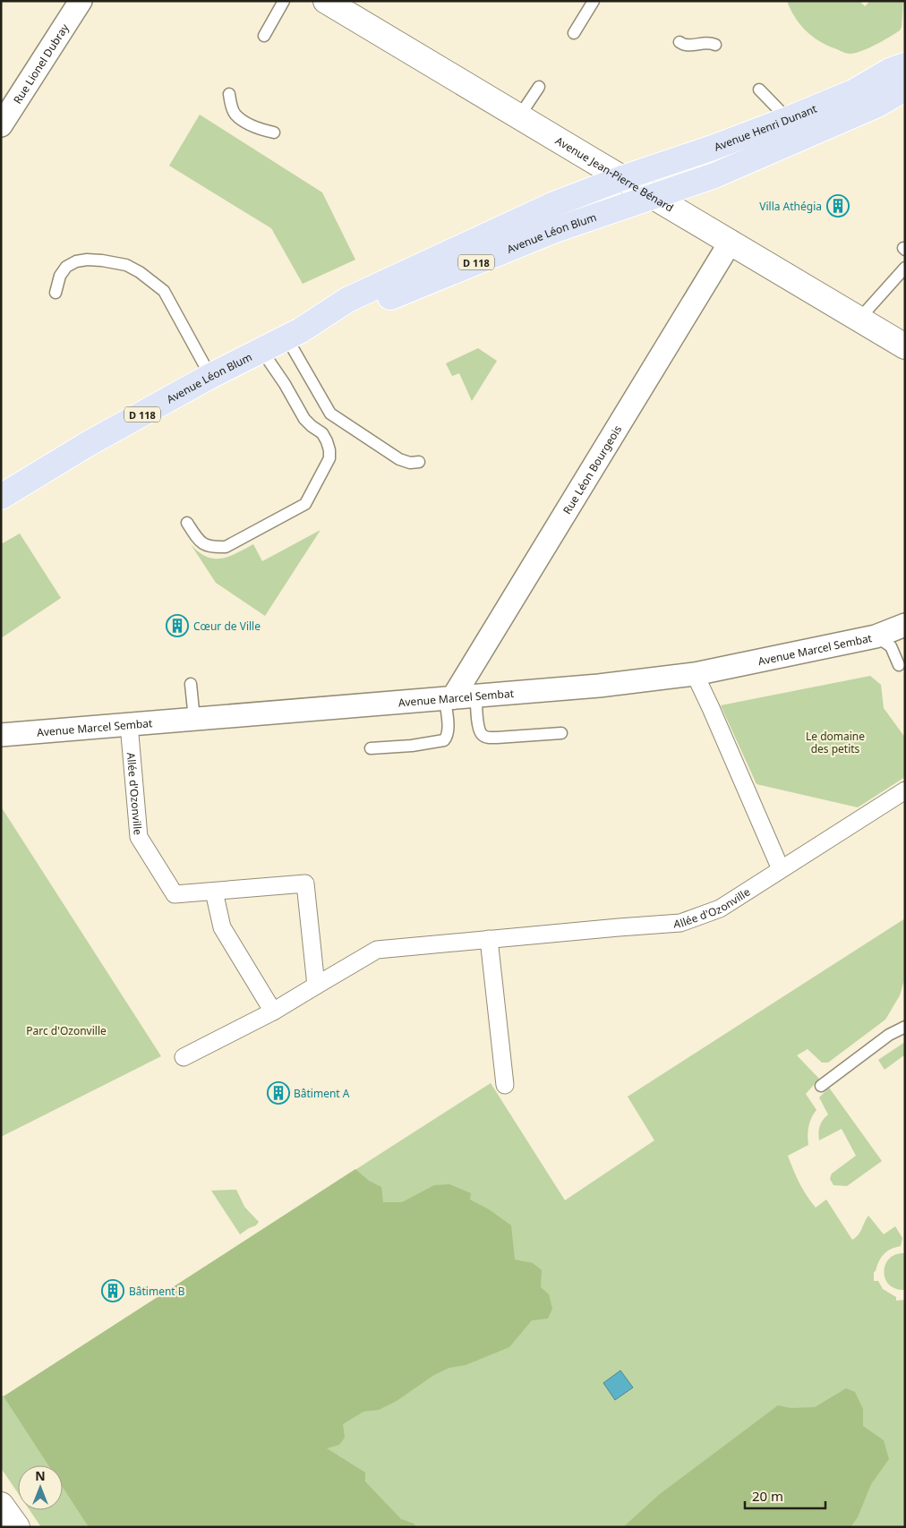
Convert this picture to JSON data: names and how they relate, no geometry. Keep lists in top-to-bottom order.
{
  "streets": {
    "main road": ["Avenue Henri Dunant", "Avenue Léon Blum", "D 118"],
    "street": [
      "Rue Lionel Dubray",
      "Avenue Jean-Pierre Bénard",
      "Rue Léon Bourgeois",
      "Avenue Marcel Sembat",
      "Allée d'Ozonville"
    ]
  },
  "crossings": [
    ["Avenue Henri Dunant", "Avenue Jean-Pierre Bénard"],
    ["Avenue Henri Dunant", "Avenue Léon Blum"],
    ["Avenue Jean-Pierre Bénard", "Avenue Léon Blum"],
    ["Avenue Jean-Pierre Bénard", "Rue Léon Bourgeois"],
    ["Rue Léon Bourgeois", "Avenue Marcel Sembat"],
    ["Avenue Marcel Sembat", "Allée d'Ozonville"]
  ],
  "parks": ["Le domaine des petits", "Parc d'Ozonville"],
  "places": {
    "building": [
      "Villa Athégia",
      "Cœur de Ville",
      "Bâtiment A",
      "Bâtiment B"
    ]
  },
  "scale_bar": "20 m",
  "north": "top"
}
